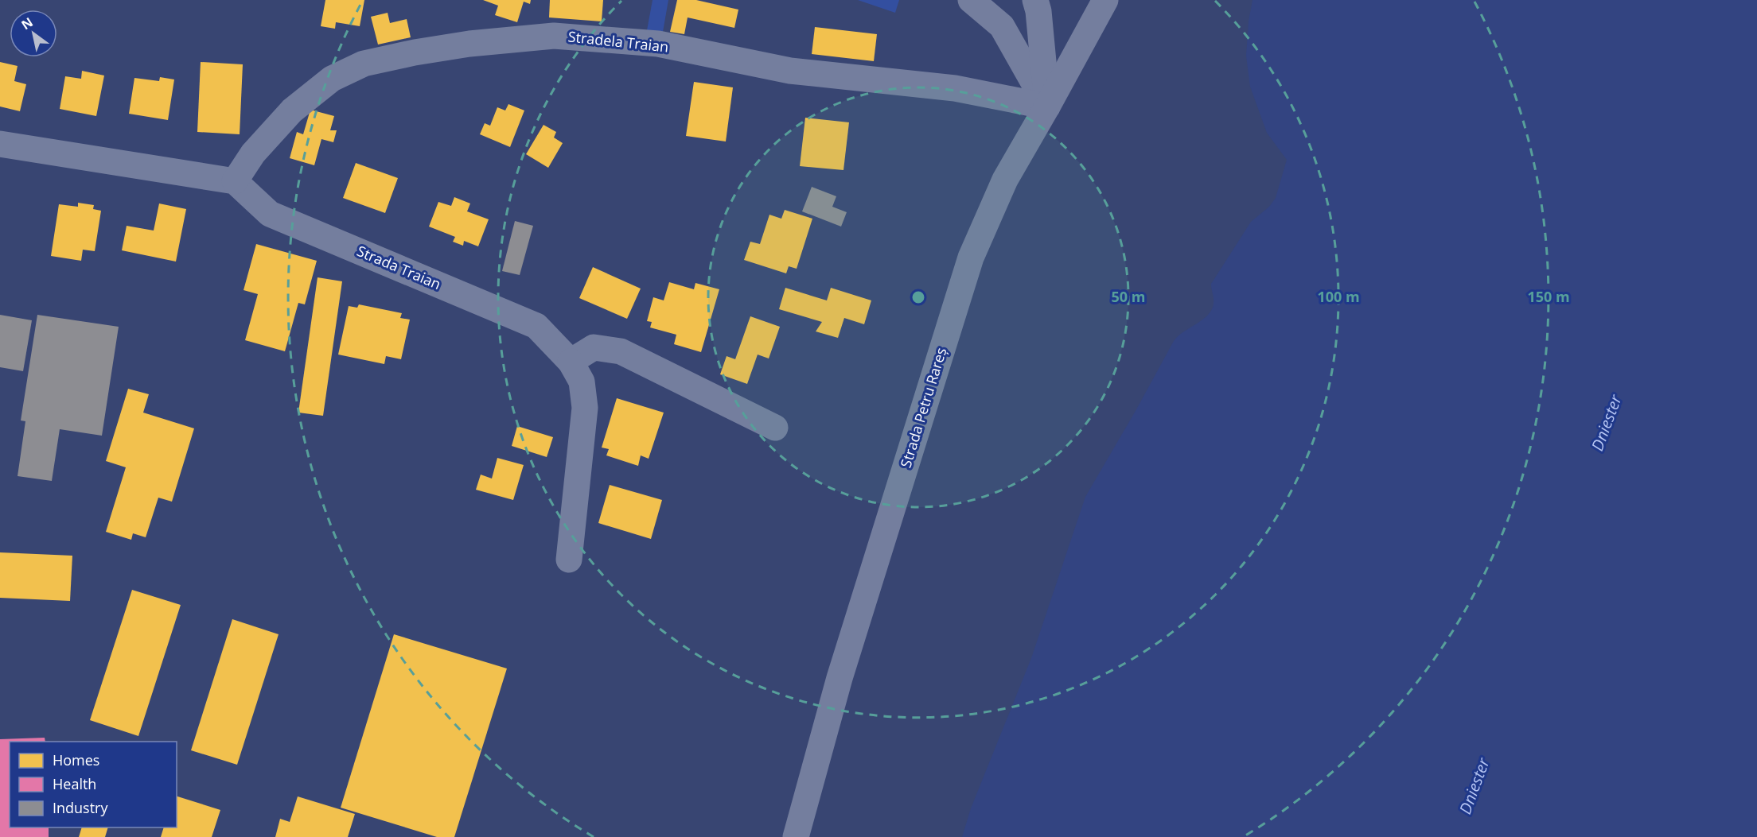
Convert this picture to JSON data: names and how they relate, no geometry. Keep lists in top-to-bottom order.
{
  "streets": {
    "street": ["Stradela Traian", "Strada Traian", "Strada Petru Rareș"]
  },
  "crossings": [
    ["Stradela Traian", "Strada Traian"],
    ["Stradela Traian", "Strada Petru Rareș"]
  ],
  "water": ["Dniester"],
  "legend": ["Homes", "Health", "Industry"],
  "north": "top left",
  "rings": ["50 m", "100 m", "150 m"]
}
